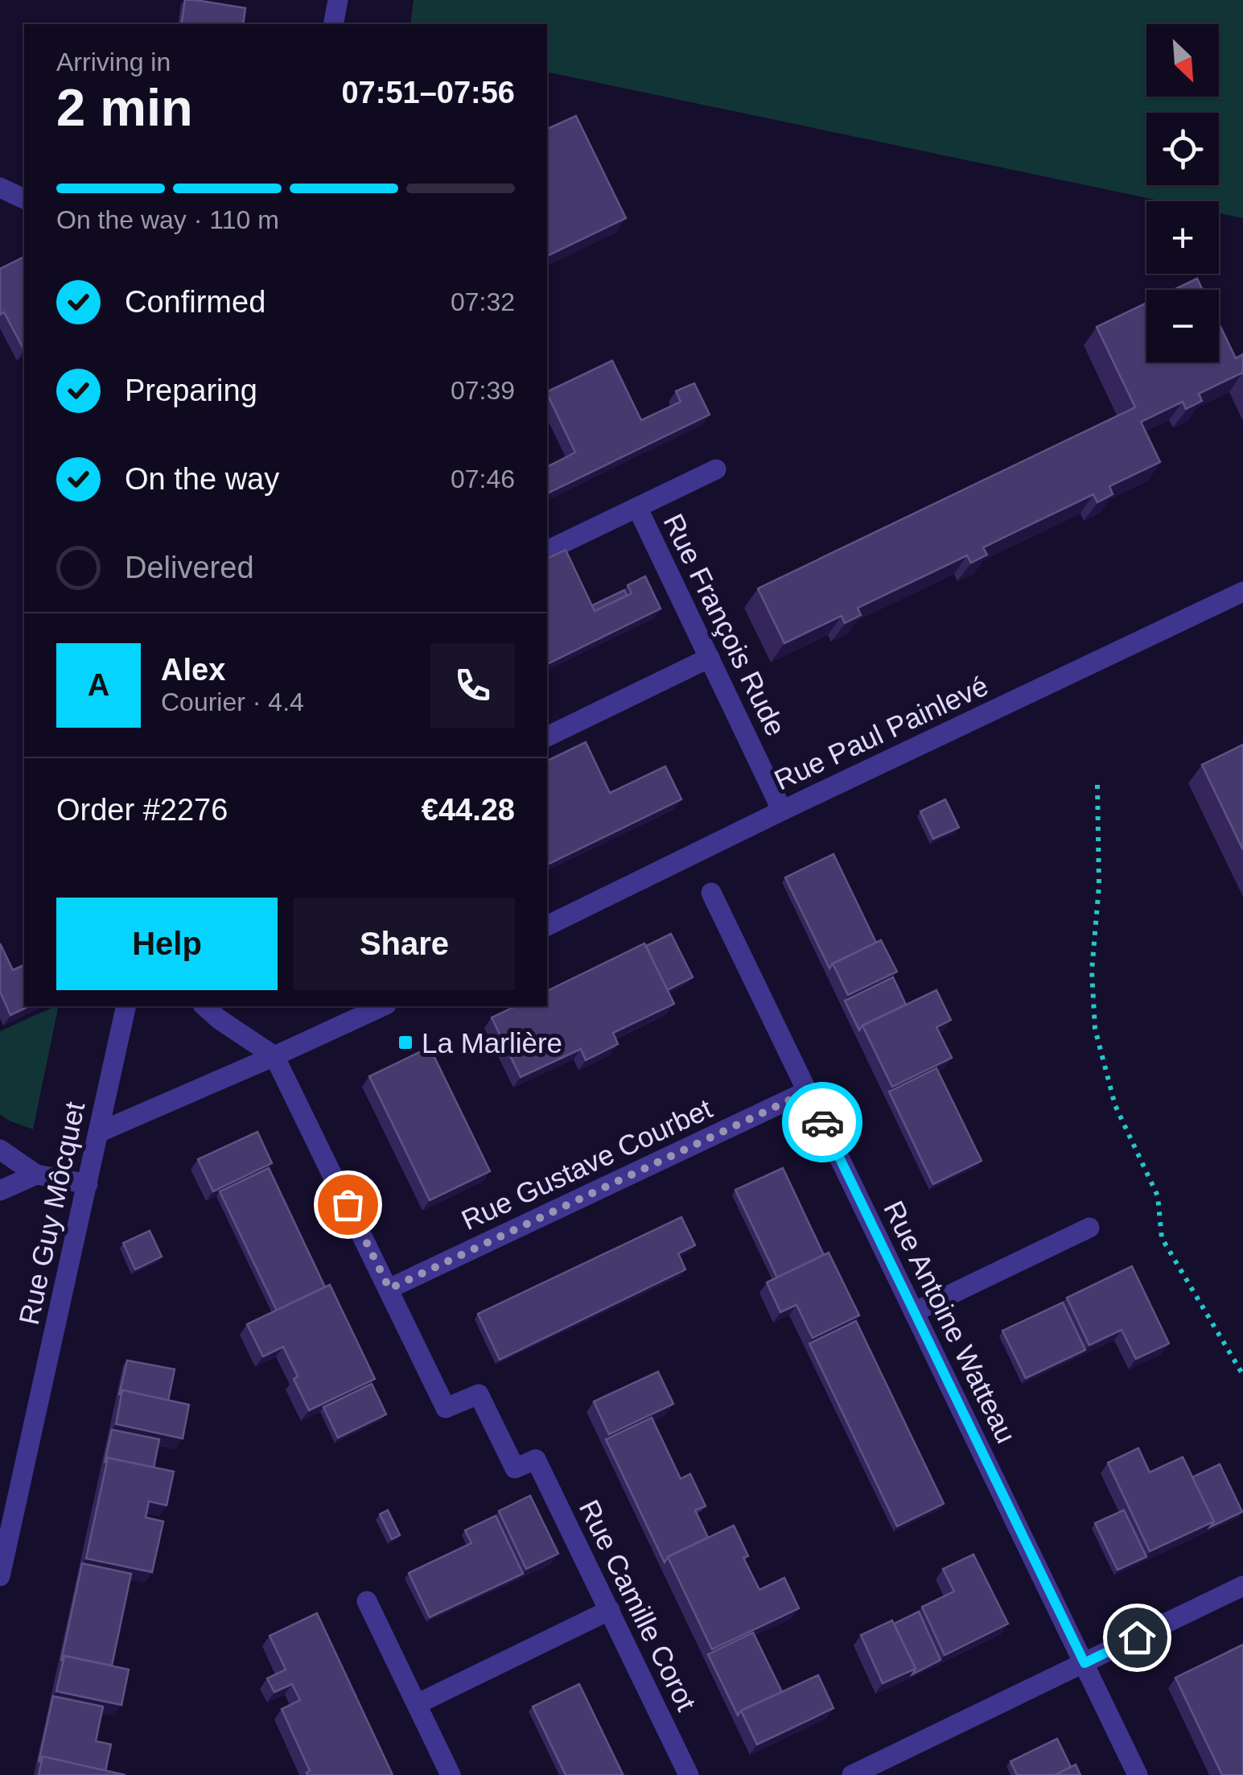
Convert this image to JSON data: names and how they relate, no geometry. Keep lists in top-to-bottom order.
{
  "streets": {
    "street": [
      "Rue François Rude",
      "Rue Paul Painlevé",
      "Rue Gustave Courbet",
      "Rue Guy Môcquet",
      "Rue Antoine Watteau",
      "Rue Camille Corot"
    ]
  },
  "crossings": [
    ["Rue François Rude", "Rue Paul Painlevé"],
    ["Rue Gustave Courbet", "Rue Antoine Watteau"],
    ["Rue Gustave Courbet", "Rue Camille Corot"]
  ],
  "places": {
    "transit": ["La Marlière"]
  },
  "north": "bottom right",
  "page": {
    "map_buttons": ["+", "−"],
    "heading": ["2 min", "Arriving in", "07:51–07:56"],
    "panel": [
      "Alex",
      "Courier · 4.4",
      "Order #2276",
      "€44.28"
    ],
    "bar": "On the way · 110 m",
    "list": [
      ["Confirmed", "07:32"],
      ["Preparing", "07:39"],
      ["On the way", "07:46"],
      "Delivered"
    ],
    "round": "A",
    "buttons": ["Help", "Share"]
  }
}
